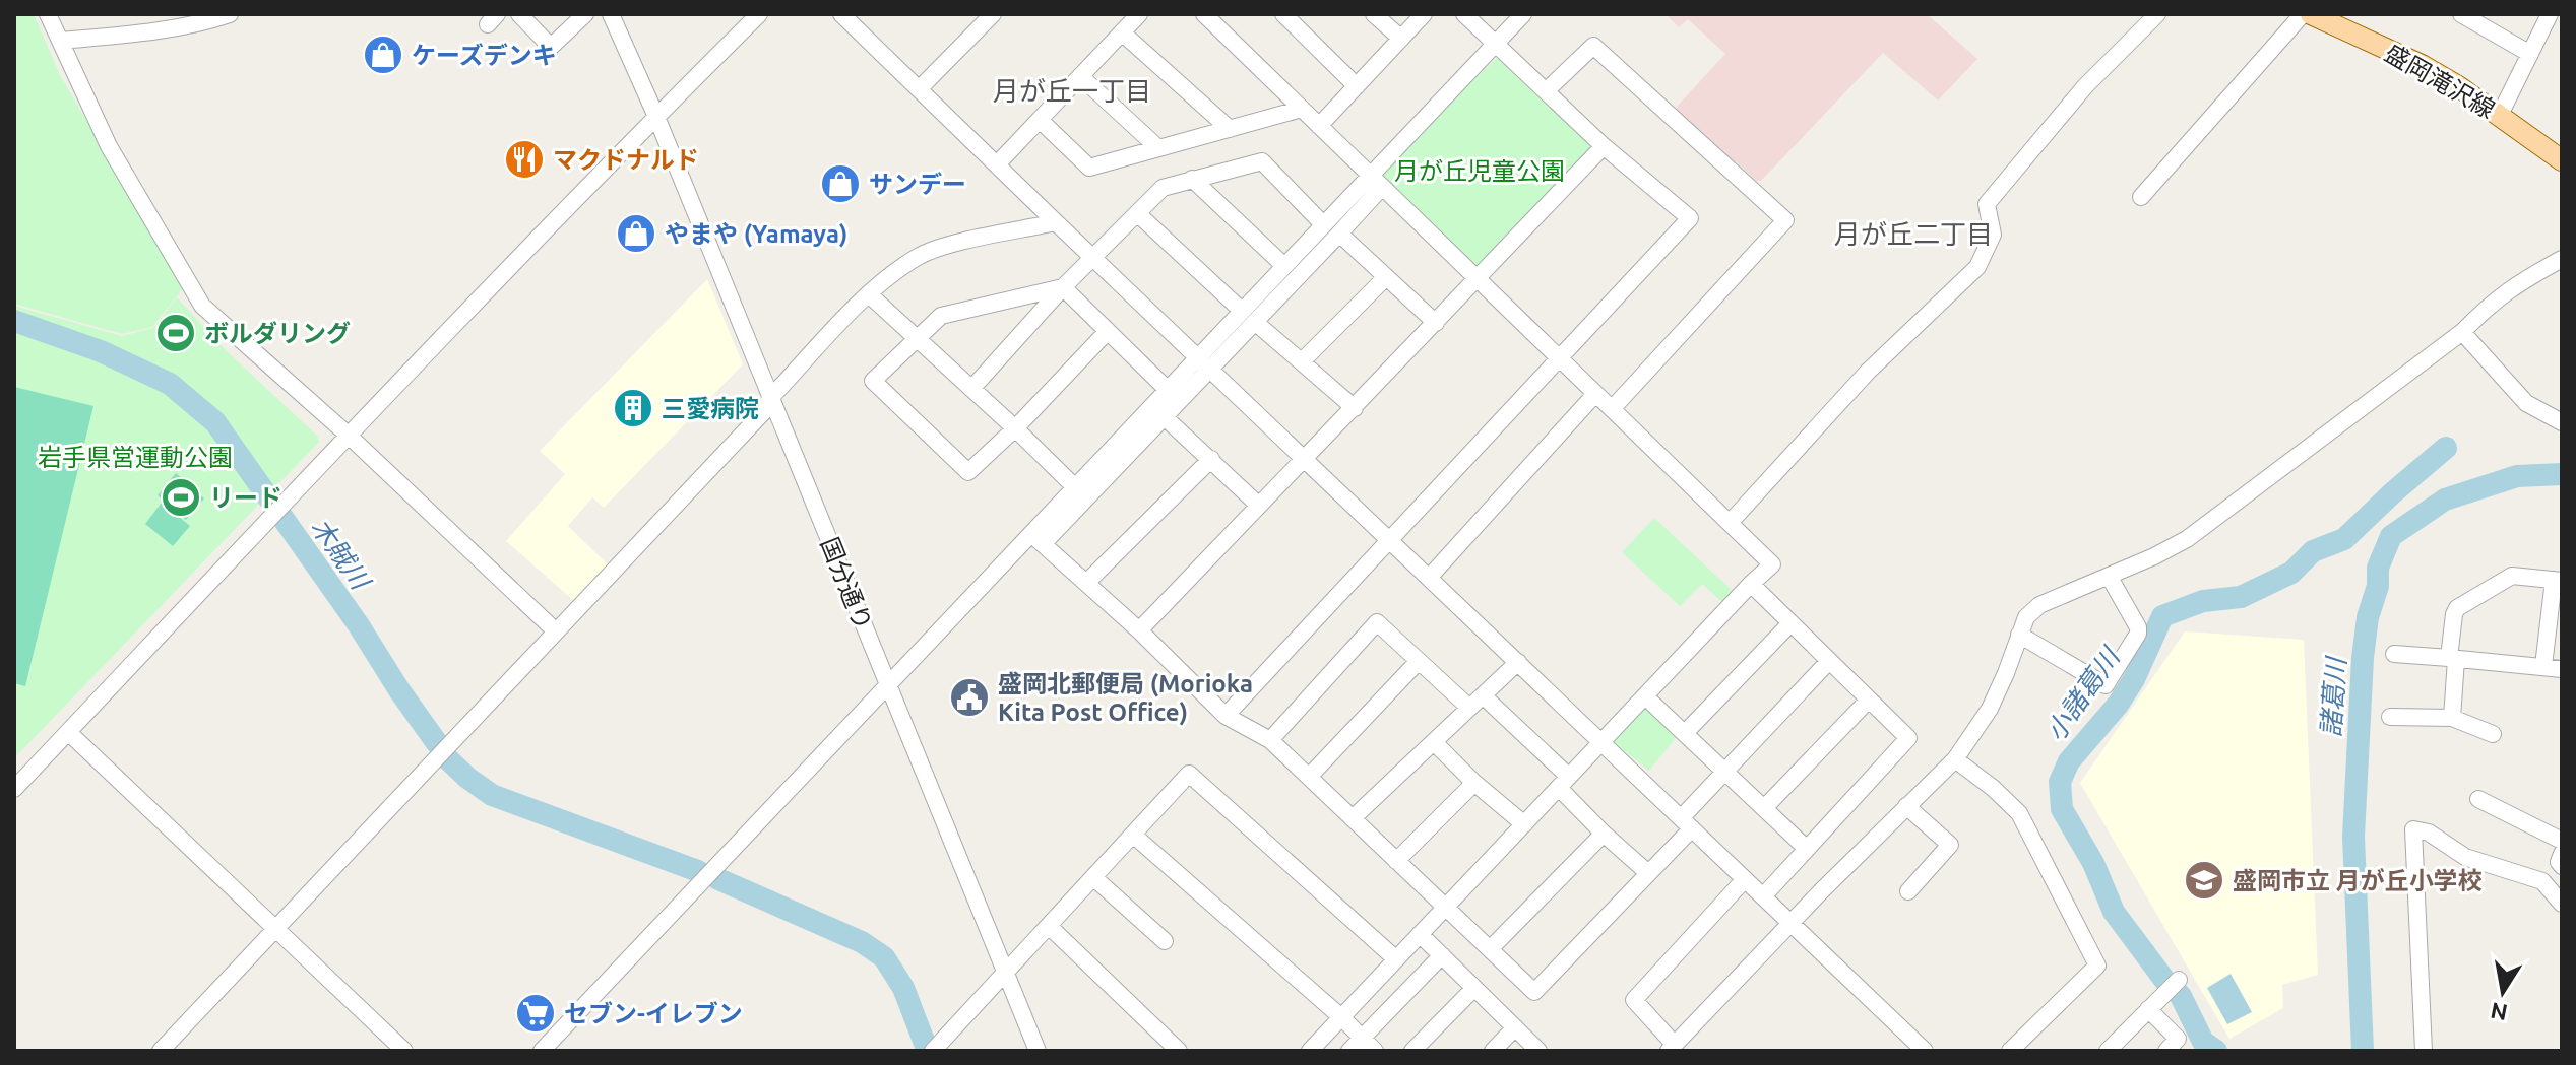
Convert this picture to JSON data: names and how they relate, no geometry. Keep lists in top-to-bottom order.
{
  "streets": {
    "main road": ["盛岡滝沢線"],
    "street": ["国分通り"]
  },
  "districts": ["月が丘一丁目", "月が丘二丁目"],
  "water": ["木賊川", "小諸葛川", "諸葛川"],
  "parks": ["月が丘児童公園", "岩手県営運動公園"],
  "places": {
    "shop": ["ケーズデンキ", "サンデー", "やまや (Yamaya)"],
    "restaurant": ["マクドナルド"],
    "sports": ["ボルダリング", "リード"],
    "building": ["三愛病院"],
    "public building": ["盛岡北郵便局 (Morioka Kita Post Office)"],
    "school or university": ["盛岡市立 月が丘小学校"],
    "supermarket": ["セブン-イレブン"]
  },
  "north": "bottom"
}
